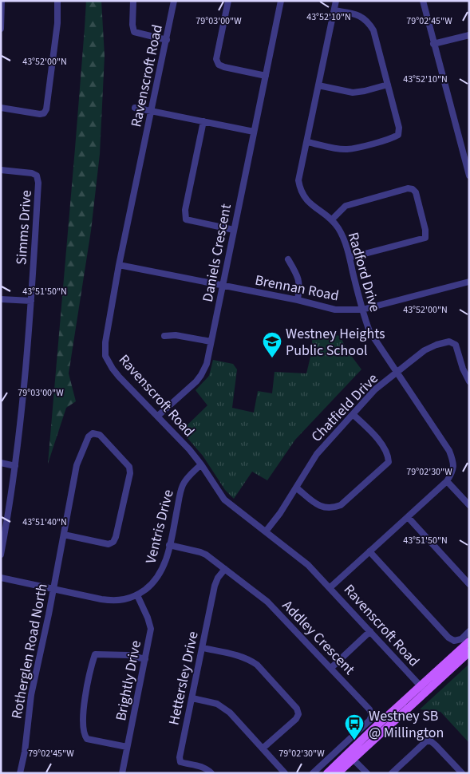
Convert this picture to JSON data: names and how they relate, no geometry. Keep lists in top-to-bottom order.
{
  "streets": {
    "street": [
      "Ravenscroft Road",
      "Simms Drive",
      "Daniels Crescent",
      "Radford Drive",
      "Brennan Road",
      "Chatfield Drive",
      "Ventris Drive",
      "Addley Crescent",
      "Rotherglen Road North",
      "Hettersley Drive",
      "Brightly Drive"
    ]
  },
  "crossings": [
    ["Ravenscroft Road", "Daniels Crescent"],
    ["Ravenscroft Road", "Radford Drive"],
    ["Ravenscroft Road", "Brennan Road"],
    ["Ravenscroft Road", "Chatfield Drive"],
    ["Ravenscroft Road", "Ventris Drive"],
    ["Daniels Crescent", "Brennan Road"],
    ["Radford Drive", "Brennan Road"],
    ["Radford Drive", "Chatfield Drive"],
    ["Ventris Drive", "Addley Crescent"],
    ["Ventris Drive", "Rotherglen Road North"],
    ["Ventris Drive", "Brightly Drive"],
    ["Addley Crescent", "Hettersley Drive"]
  ],
  "places": {
    "school or university": ["Westney Heights Public School"],
    "bus stop": ["Westney SB @ Millington"]
  },
  "coordinates": [
    "43°52'10\"N",
    "79°02'45\"W",
    "79°03'00\"W",
    "43°52'00\"N",
    "43°51'50\"N",
    "79°02'30\"W",
    "43°51'40\"N"
  ]
}
